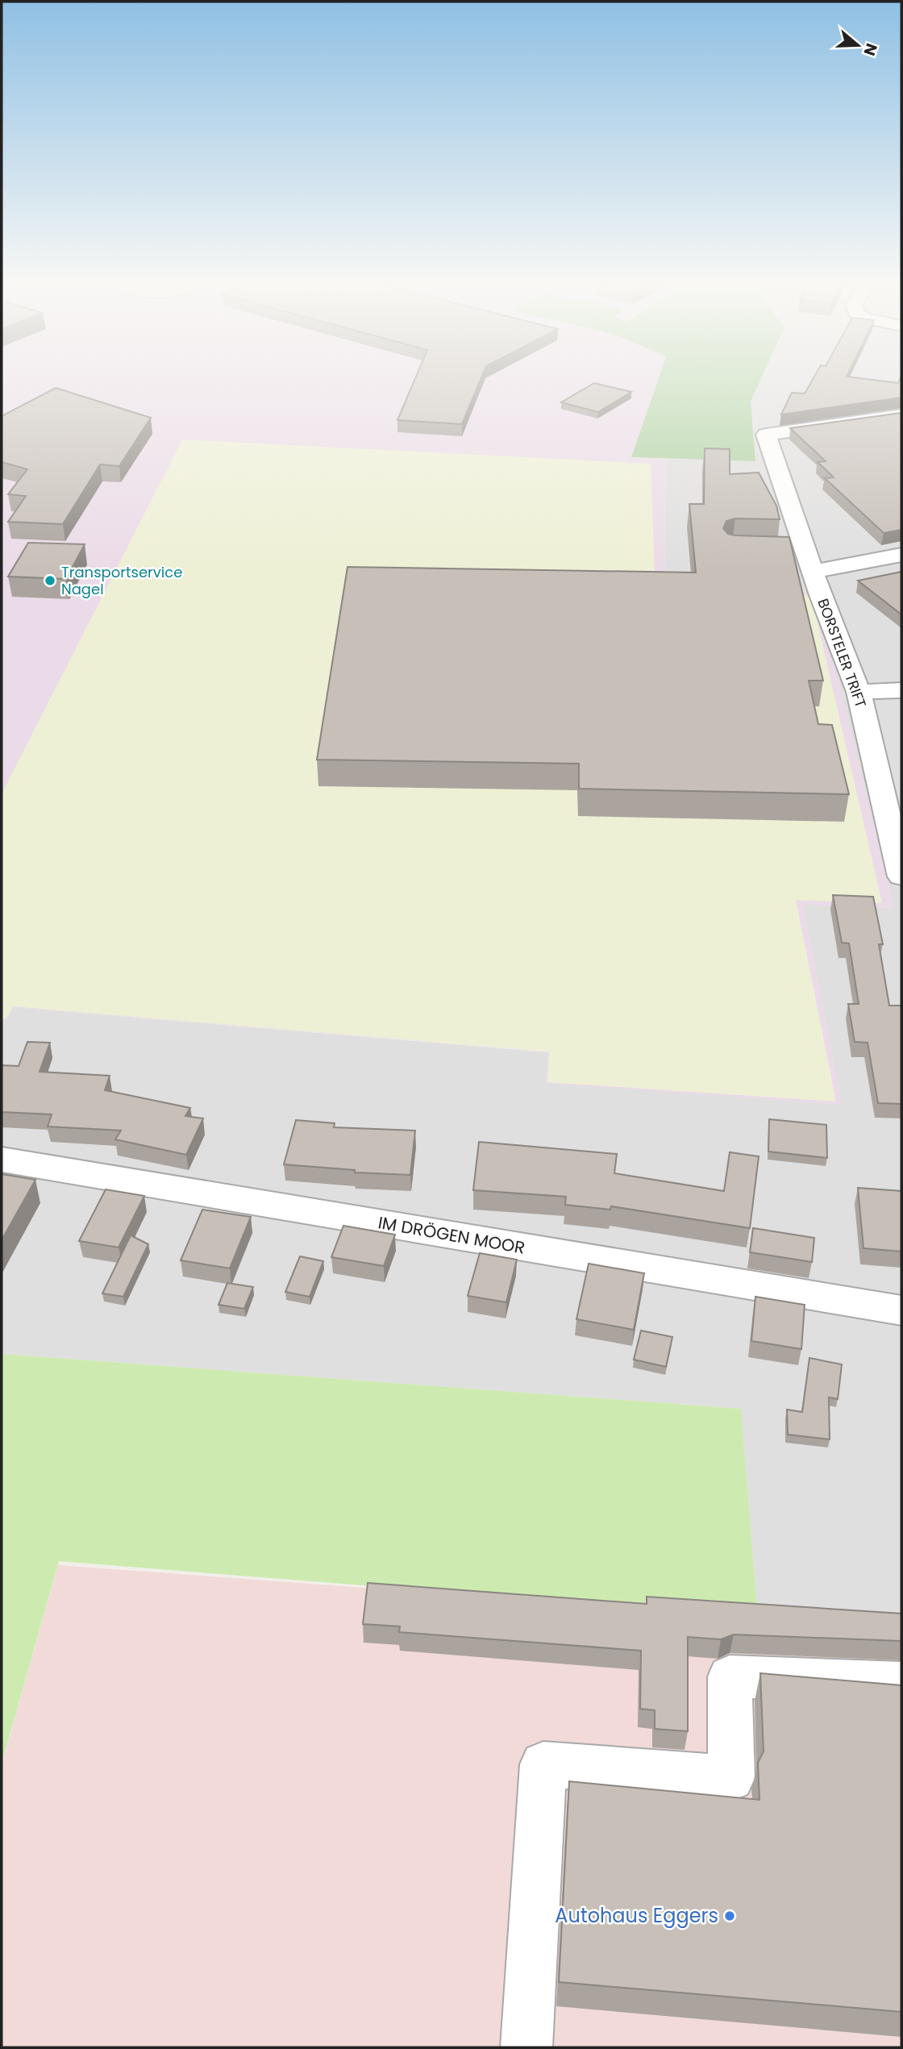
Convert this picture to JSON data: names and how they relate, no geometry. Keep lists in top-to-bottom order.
{
  "streets": {
    "street": ["BORSTELER TRIFT", "IM DRÖGEN MOOR"]
  },
  "places": ["Transportservice Nagel", "Autohaus Eggers"],
  "north": "right"
}
